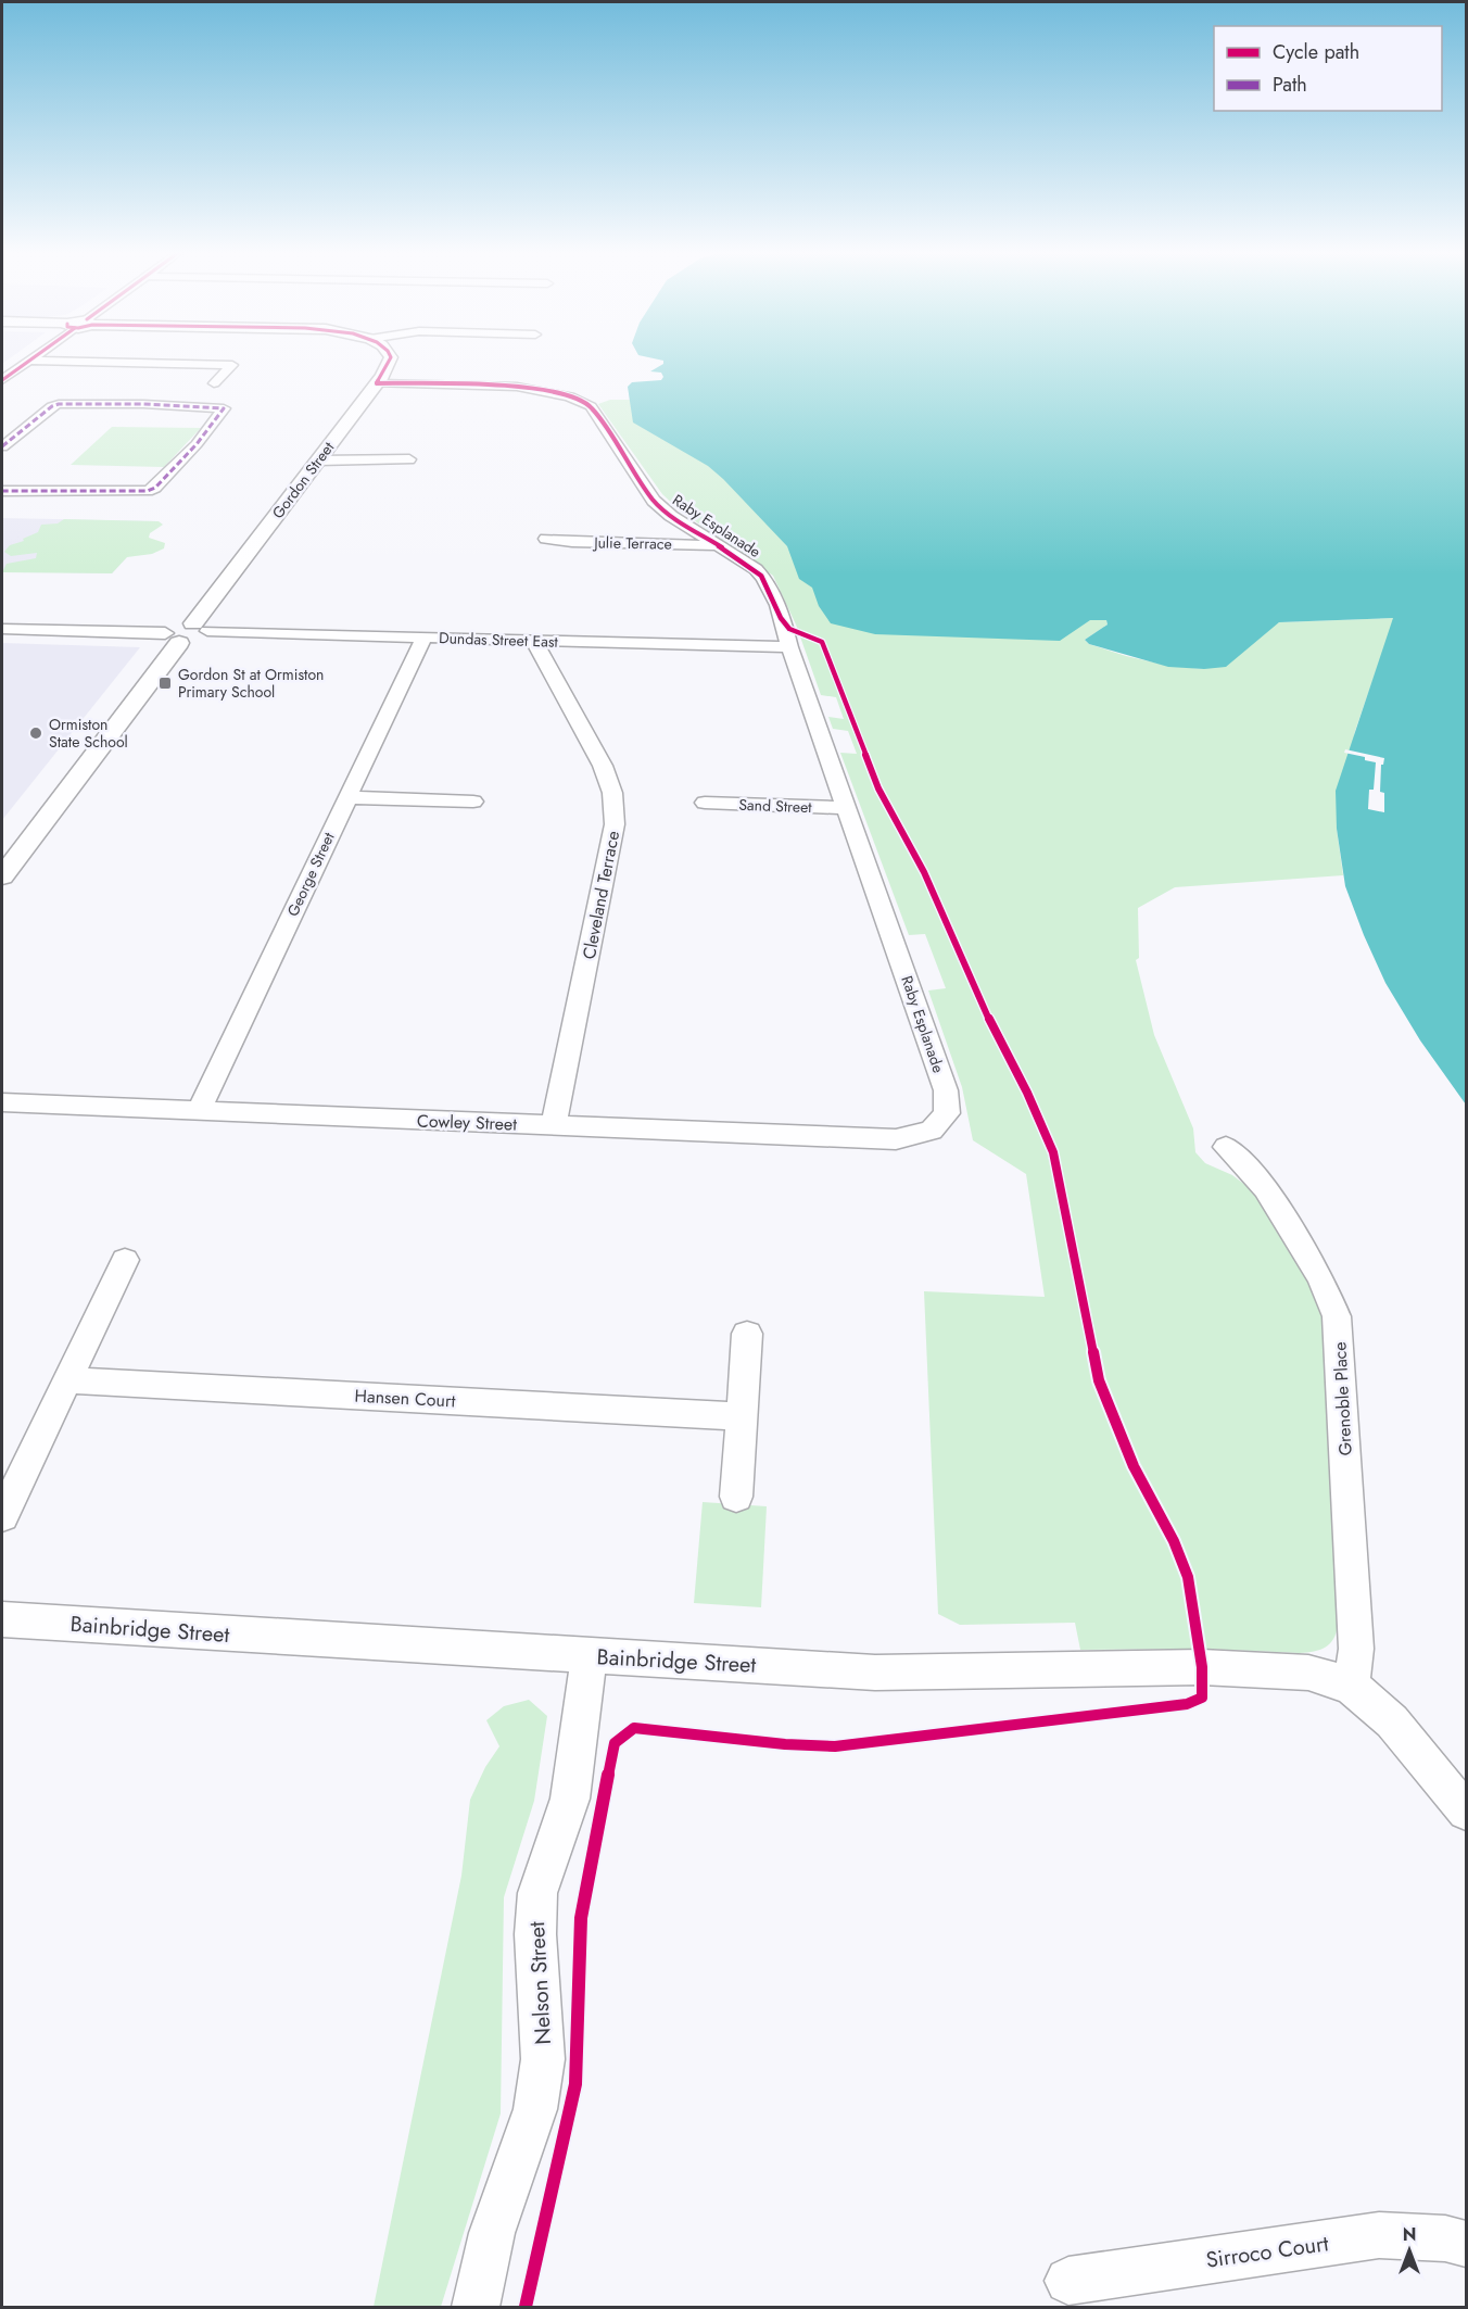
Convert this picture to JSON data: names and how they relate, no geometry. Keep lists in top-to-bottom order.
{
  "streets": {
    "street": [
      "Gordon Street",
      "Raby Esplanade",
      "Julie Terrace",
      "Dundas Street East",
      "Sand Street",
      "George Street",
      "Cleveland Terrace",
      "Cowley Street",
      "Hansen Court",
      "Grenoble Place",
      "Bainbridge Street",
      "Nelson Street",
      "Sirroco Court"
    ]
  },
  "crossings": [
    ["Gordon Street", "Raby Esplanade"],
    ["Gordon Street", "Dundas Street East"],
    ["Raby Esplanade", "Julie Terrace"],
    ["Raby Esplanade", "Dundas Street East"],
    ["Raby Esplanade", "Sand Street"],
    ["Raby Esplanade", "Cowley Street"],
    ["Dundas Street East", "George Street"],
    ["Dundas Street East", "Cleveland Terrace"],
    ["George Street", "Cowley Street"],
    ["Cleveland Terrace", "Cowley Street"],
    ["Grenoble Place", "Bainbridge Street"],
    ["Bainbridge Street", "Nelson Street"]
  ],
  "places": {
    "transit": ["Gordon St at Ormiston Primary School"],
    "other": ["Ormiston State School"]
  },
  "legend": ["Cycle path", "Path"],
  "north": "top"
}
